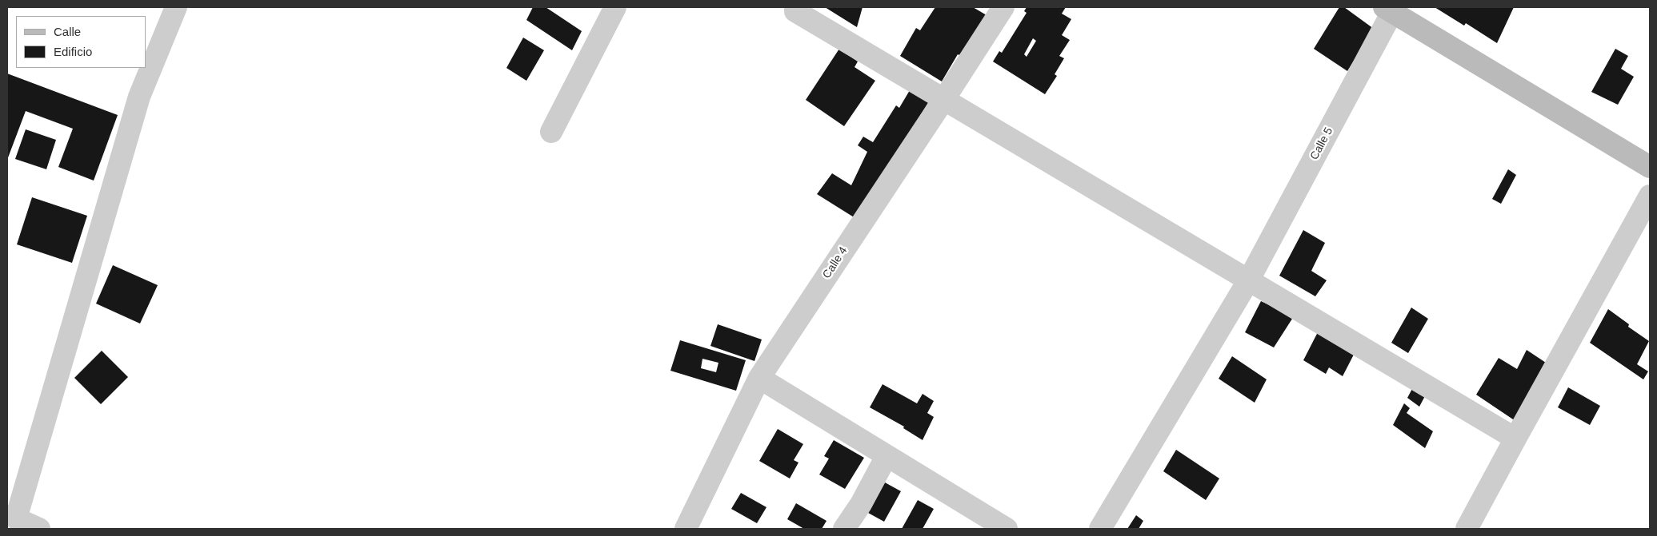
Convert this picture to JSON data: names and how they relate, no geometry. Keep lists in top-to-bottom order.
{
  "streets": {
    "street": ["Calle 5", "Calle 4"]
  },
  "legend": ["Calle", "Edificio"]
}
